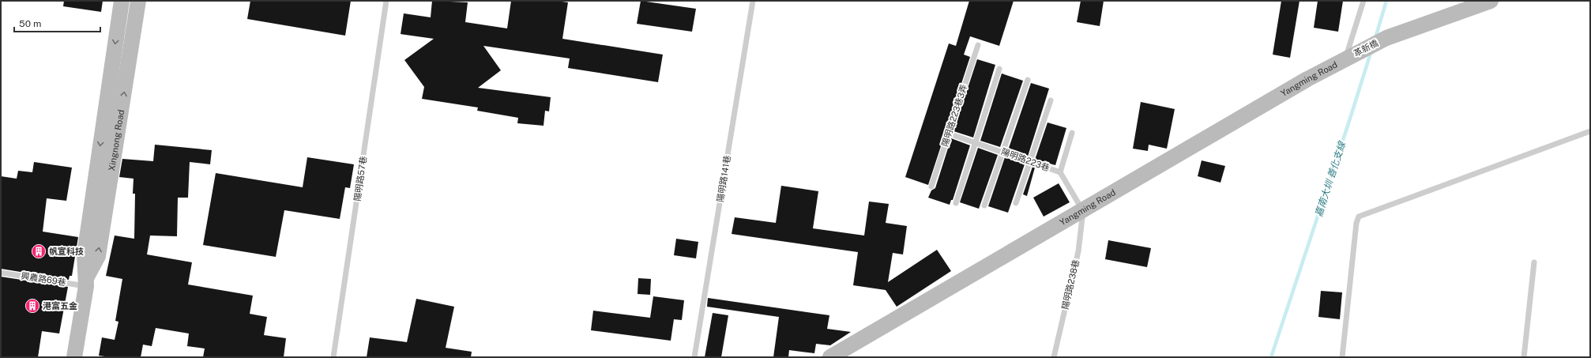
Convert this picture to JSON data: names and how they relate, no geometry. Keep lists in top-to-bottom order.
{
  "streets": {
    "street": ["革新橋", "Yangming Road", "Xingnong Road"],
    "lane": [
      "陽明路223巷3弄",
      "陽明路223巷",
      "陽明路57巷",
      "陽明路141巷",
      "興農路69巷",
      "陽明路238巷"
    ]
  },
  "crossings": [
    ["革新橋", "Yangming Road"],
    ["Yangming Road", "陽明路223巷"],
    ["Yangming Road", "陽明路238巷"],
    ["陽明路223巷3弄", "陽明路223巷"],
    ["Xingnong Road", "興農路69巷"],
    ["陽明路223巷", "陽明路238巷"]
  ],
  "water": ["嘉南大圳 善化支線"],
  "places": {
    "building": ["帆宣科技", "港富五金"]
  },
  "scale_bar": "50 m"
}
